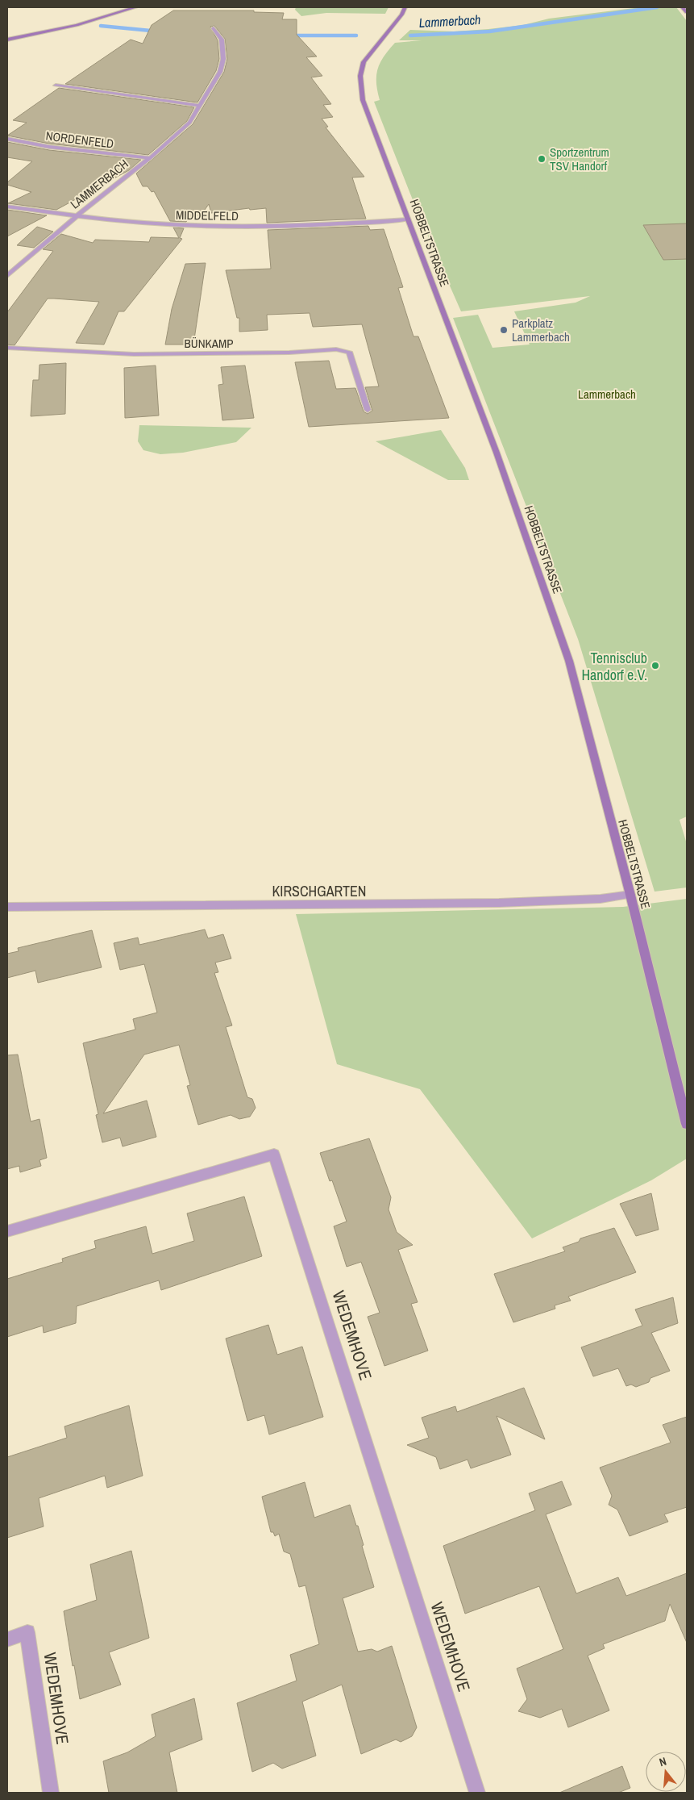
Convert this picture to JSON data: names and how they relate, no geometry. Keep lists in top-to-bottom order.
{
  "streets": {
    "street": [
      "NORDENFELD",
      "LAMMERBACH",
      "MIDDELFELD",
      "HOBBELTSTRASSE",
      "BÜNKAMP",
      "KIRSCHGARTEN",
      "WEDEMHOVE"
    ]
  },
  "crossings": [
    ["NORDENFELD", "LAMMERBACH"],
    ["LAMMERBACH", "MIDDELFELD"],
    ["MIDDELFELD", "HOBBELTSTRASSE"],
    ["HOBBELTSTRASSE", "KIRSCHGARTEN"]
  ],
  "water": ["Lammerbach"],
  "parks": ["Lammerbach"],
  "places": ["Sportzentrum TSV Handorf", "Parkplatz Lammerbach", "Tennisclub Handorf e.V."],
  "north": "top"
}
